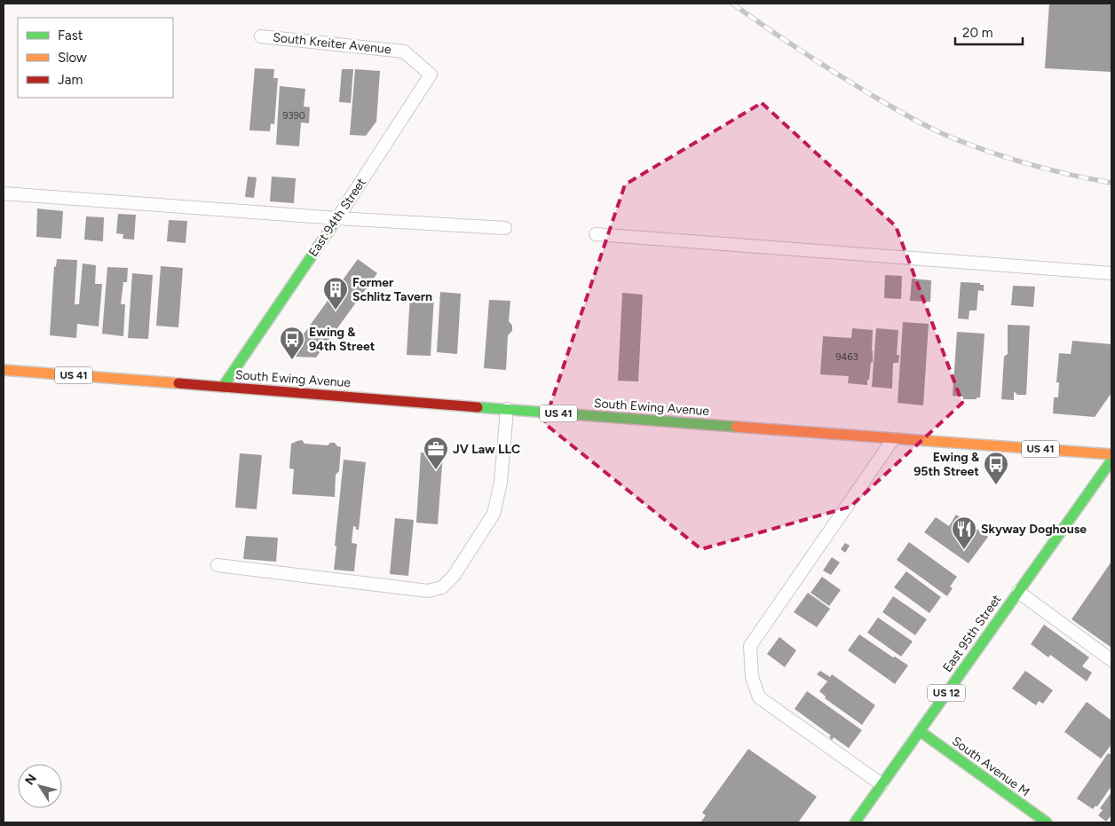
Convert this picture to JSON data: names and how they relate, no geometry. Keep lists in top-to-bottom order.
{
  "streets": {
    "main road": [
      "East 94th Street",
      "US 41",
      "South Ewing Avenue",
      "East 95th Street",
      "US 12",
      "South Avenue M"
    ],
    "lane": ["South Kreiter Avenue"]
  },
  "crossings": [
    ["South Kreiter Avenue", "East 94th Street"],
    ["East 94th Street", "South Ewing Avenue"],
    ["East 95th Street", "South Avenue M"]
  ],
  "places": {
    "building": ["Former Schlitz Tavern"],
    "bus stop": ["Ewing & 94th Street", "Ewing & 95th Street"],
    "office": ["JV Law LLC"],
    "restaurant": ["Skyway Doghouse"]
  },
  "house_numbers": ["9390", "9463"],
  "legend": ["Fast", "Slow", "Jam"],
  "scale_bar": "20 m",
  "north": "top left"
}
